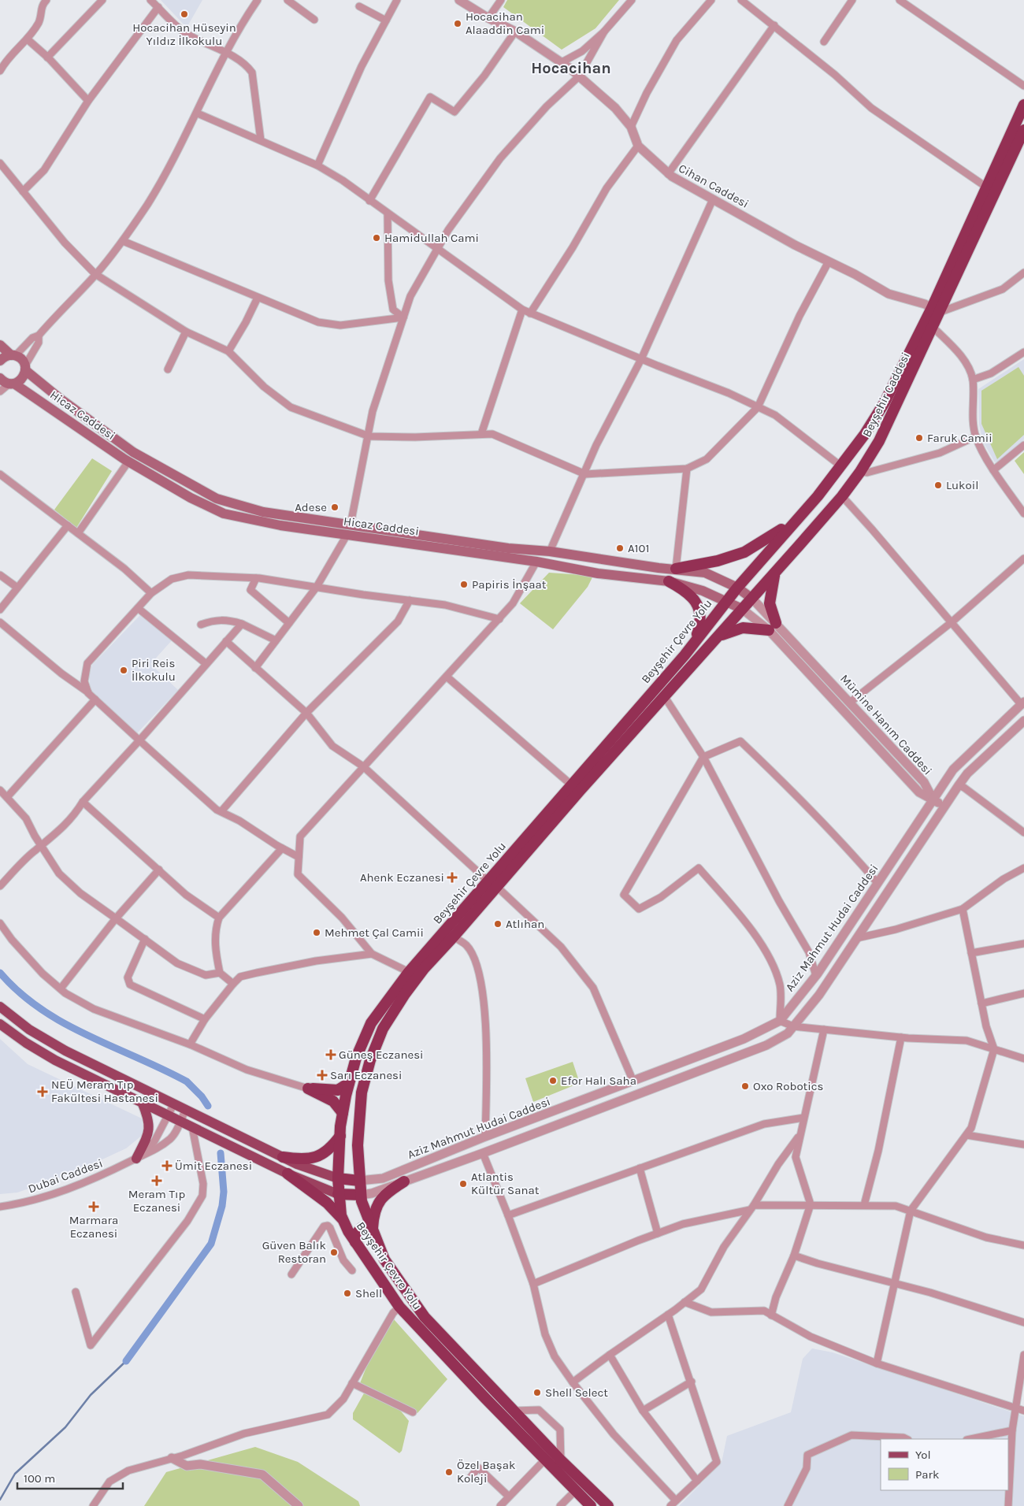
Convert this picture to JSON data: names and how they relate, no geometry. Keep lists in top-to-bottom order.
{
  "streets": {
    "highway": ["Beyşehir Caddesi", "Beyşehir Çevre Yolu"],
    "main road": ["Hicaz Caddesi"],
    "street": [
      "Cihan Caddesi",
      "Mümine Hanım Caddesi",
      "Aziz Mahmut Hudai Caddesi",
      "Dubai Caddesi"
    ]
  },
  "crossings": [
    ["Cihan Caddesi", "Beyşehir Caddesi"],
    ["Beyşehir Caddesi", "Hicaz Caddesi"],
    ["Beyşehir Caddesi", "Beyşehir Çevre Yolu"],
    ["Beyşehir Caddesi", "Mümine Hanım Caddesi"],
    ["Hicaz Caddesi", "Beyşehir Çevre Yolu"],
    ["Hicaz Caddesi", "Mümine Hanım Caddesi"],
    ["Beyşehir Çevre Yolu", "Aziz Mahmut Hudai Caddesi"],
    ["Mümine Hanım Caddesi", "Aziz Mahmut Hudai Caddesi"]
  ],
  "districts": ["Hocacihan"],
  "places": {
    "other": [
      "Hocacihan Hüseyin Yıldız İlkokulu",
      "Hocacihan Alaaddin Cami",
      "Hamidullah Cami",
      "Faruk Camii",
      "Lukoil",
      "Adese",
      "A101",
      "Papiris İnşaat",
      "Piri Reis İlkokulu",
      "Atlıhan",
      "Mehmet Çal Camii",
      "Efor Halı Saha",
      "Oxo Robotics",
      "Atlantis Kültür Sanat",
      "Güven Balık Restoran",
      "Shell",
      "Shell Select",
      "Özel Başak Koleji"
    ],
    "health": [
      "Ahenk Eczanesi",
      "Güneş Eczanesi",
      "Sarı Eczanesi",
      "NEÜ Meram Tıp Fakültesi Hastanesi",
      "Ümit Eczanesi",
      "Meram Tıp Eczanesi",
      "Marmara Eczanesi"
    ]
  },
  "legend": ["Yol", "Park"],
  "scale_bar": "100 m"
}
